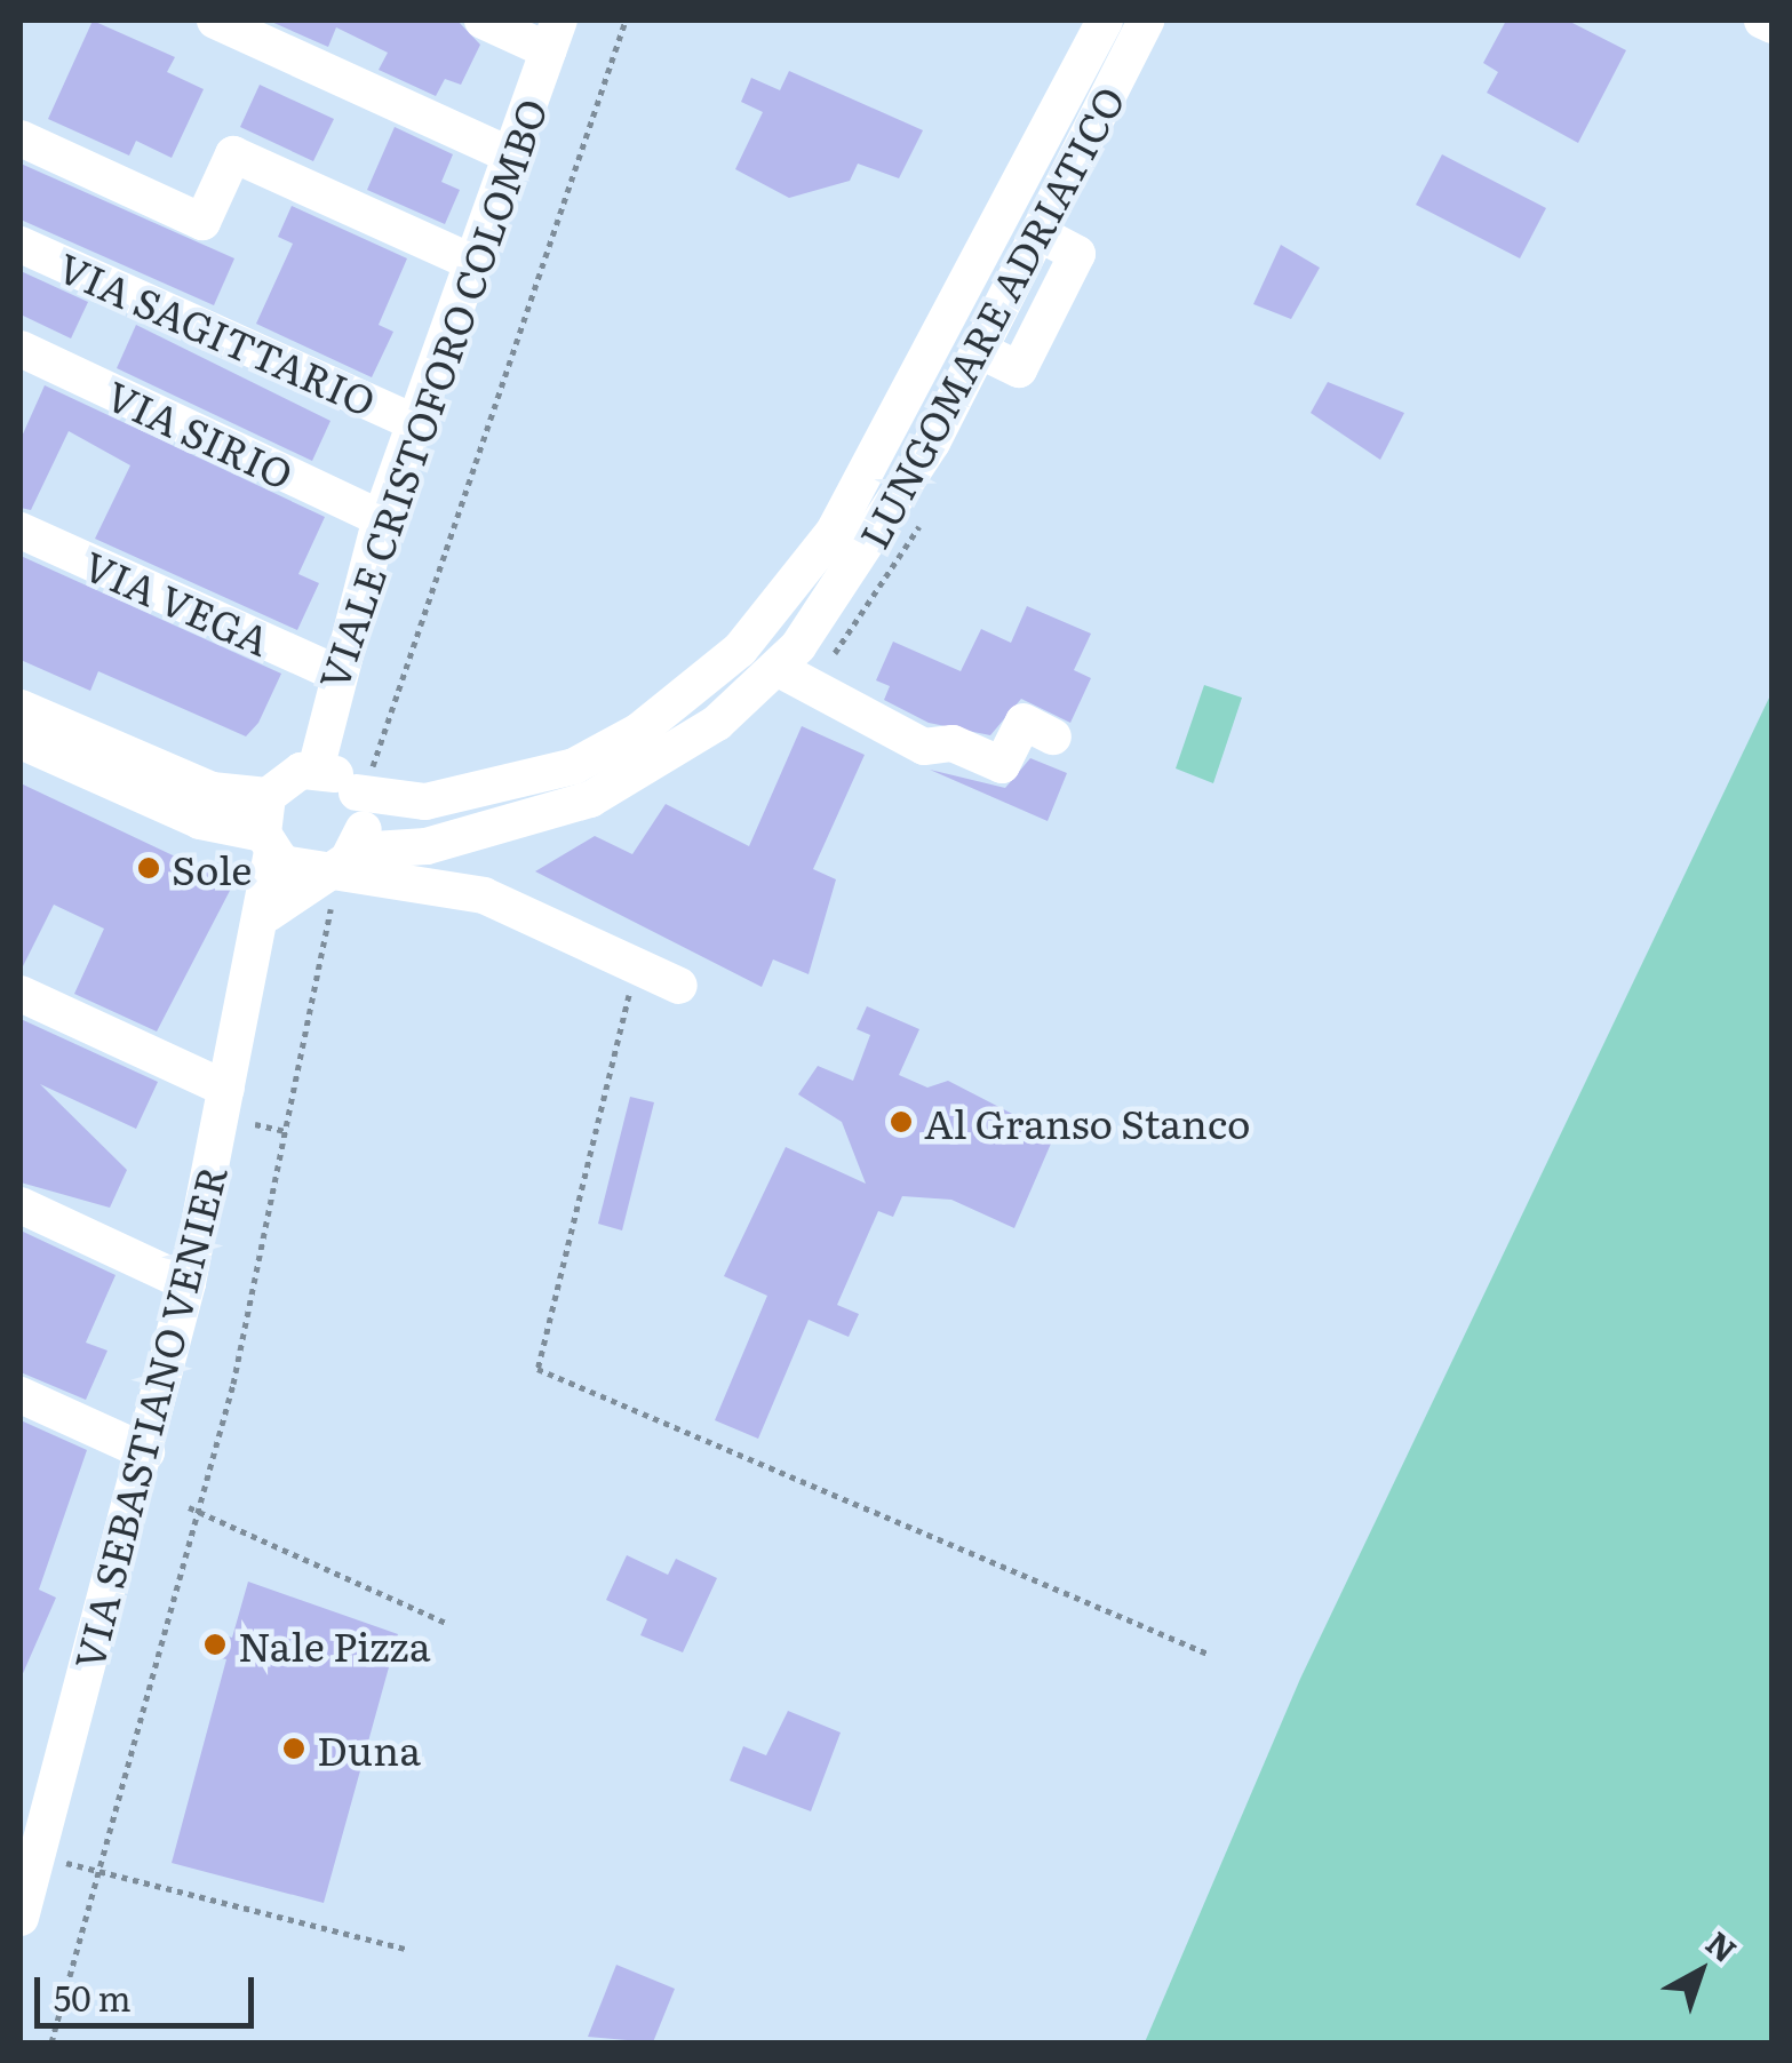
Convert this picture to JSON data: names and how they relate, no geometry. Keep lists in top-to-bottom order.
{
  "streets": {
    "street": [
      "LUNGOMARE ADRIATICO",
      "VIA SAGITTARIO",
      "VIALE CRISTOFORO COLOMBO",
      "VIA SIRIO",
      "VIA VEGA",
      "VIA SEBASTIANO VENIER"
    ]
  },
  "crossings": [
    ["LUNGOMARE ADRIATICO", "VIALE CRISTOFORO COLOMBO"],
    ["LUNGOMARE ADRIATICO", "VIA SEBASTIANO VENIER"],
    ["VIA SAGITTARIO", "VIALE CRISTOFORO COLOMBO"],
    ["VIALE CRISTOFORO COLOMBO", "VIA SIRIO"],
    ["VIALE CRISTOFORO COLOMBO", "VIA VEGA"],
    ["VIALE CRISTOFORO COLOMBO", "VIA SEBASTIANO VENIER"]
  ],
  "places": [
    "Sole",
    "Al Granso Stanco",
    "Nale Pizza",
    "Duna"
  ],
  "scale_bar": "50 m",
  "north": "top right"
}
